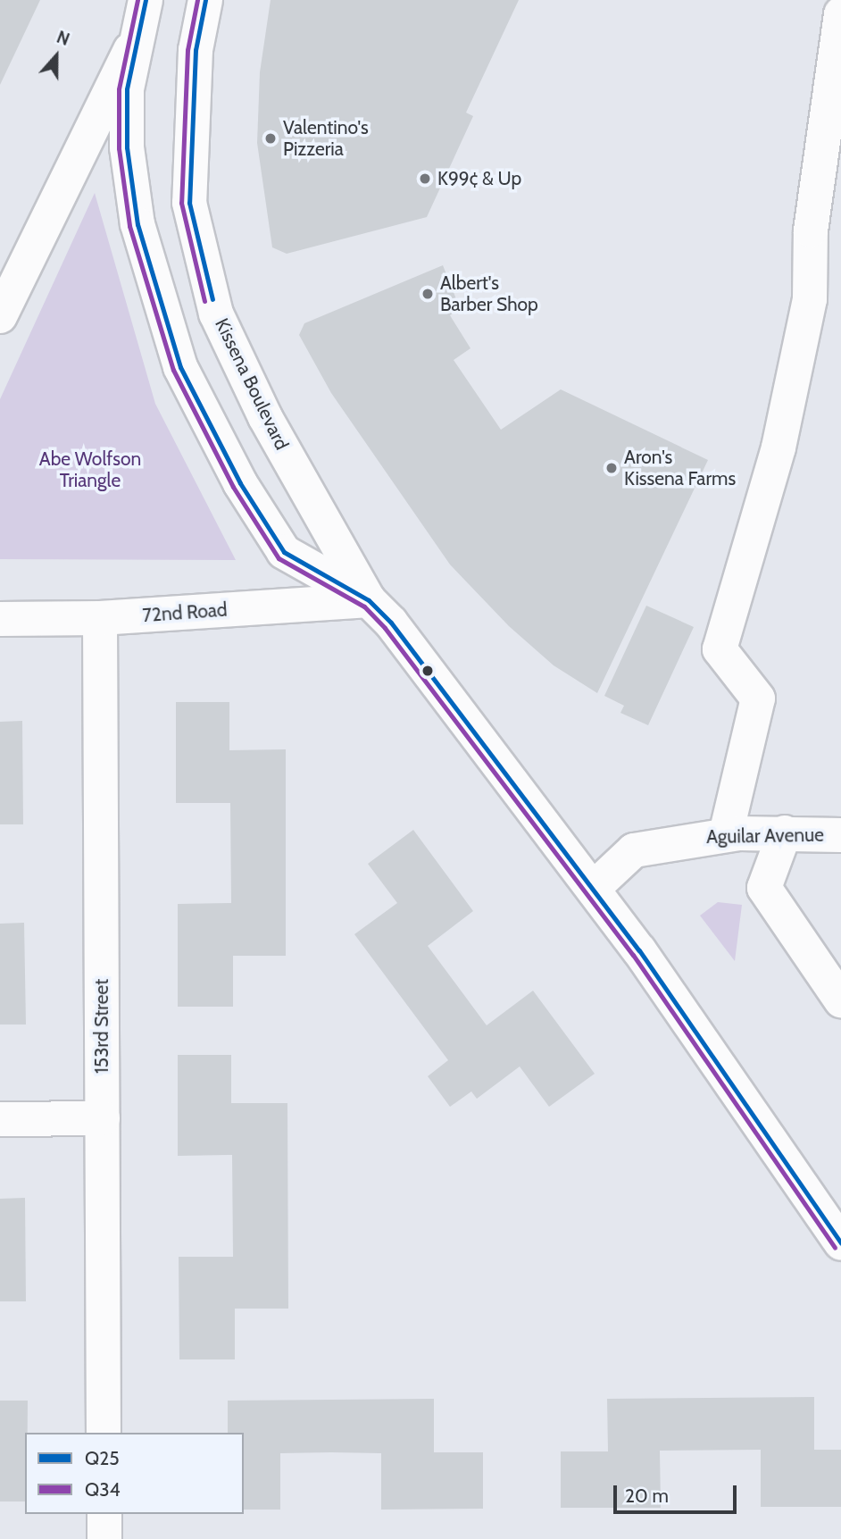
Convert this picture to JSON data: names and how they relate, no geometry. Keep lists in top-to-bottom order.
{
  "streets": {
    "main road": [
      "Kissena Boulevard",
      "72nd Road",
      "Aguilar Avenue",
      "153rd Street"
    ]
  },
  "crossings": [
    ["Kissena Boulevard", "72nd Road"],
    ["Kissena Boulevard", "Aguilar Avenue"],
    ["72nd Road", "153rd Street"]
  ],
  "parks": ["Abe Wolfson Triangle"],
  "places": [
    "Valentino's Pizzeria",
    "K99¢ & Up",
    "Albert's Barber Shop",
    "Aron's Kissena Farms"
  ],
  "lines": ["transit line Q25", "transit line Q34"],
  "legend": ["Q25", "Q34"],
  "scale_bar": "20 m",
  "north": "top"
}
